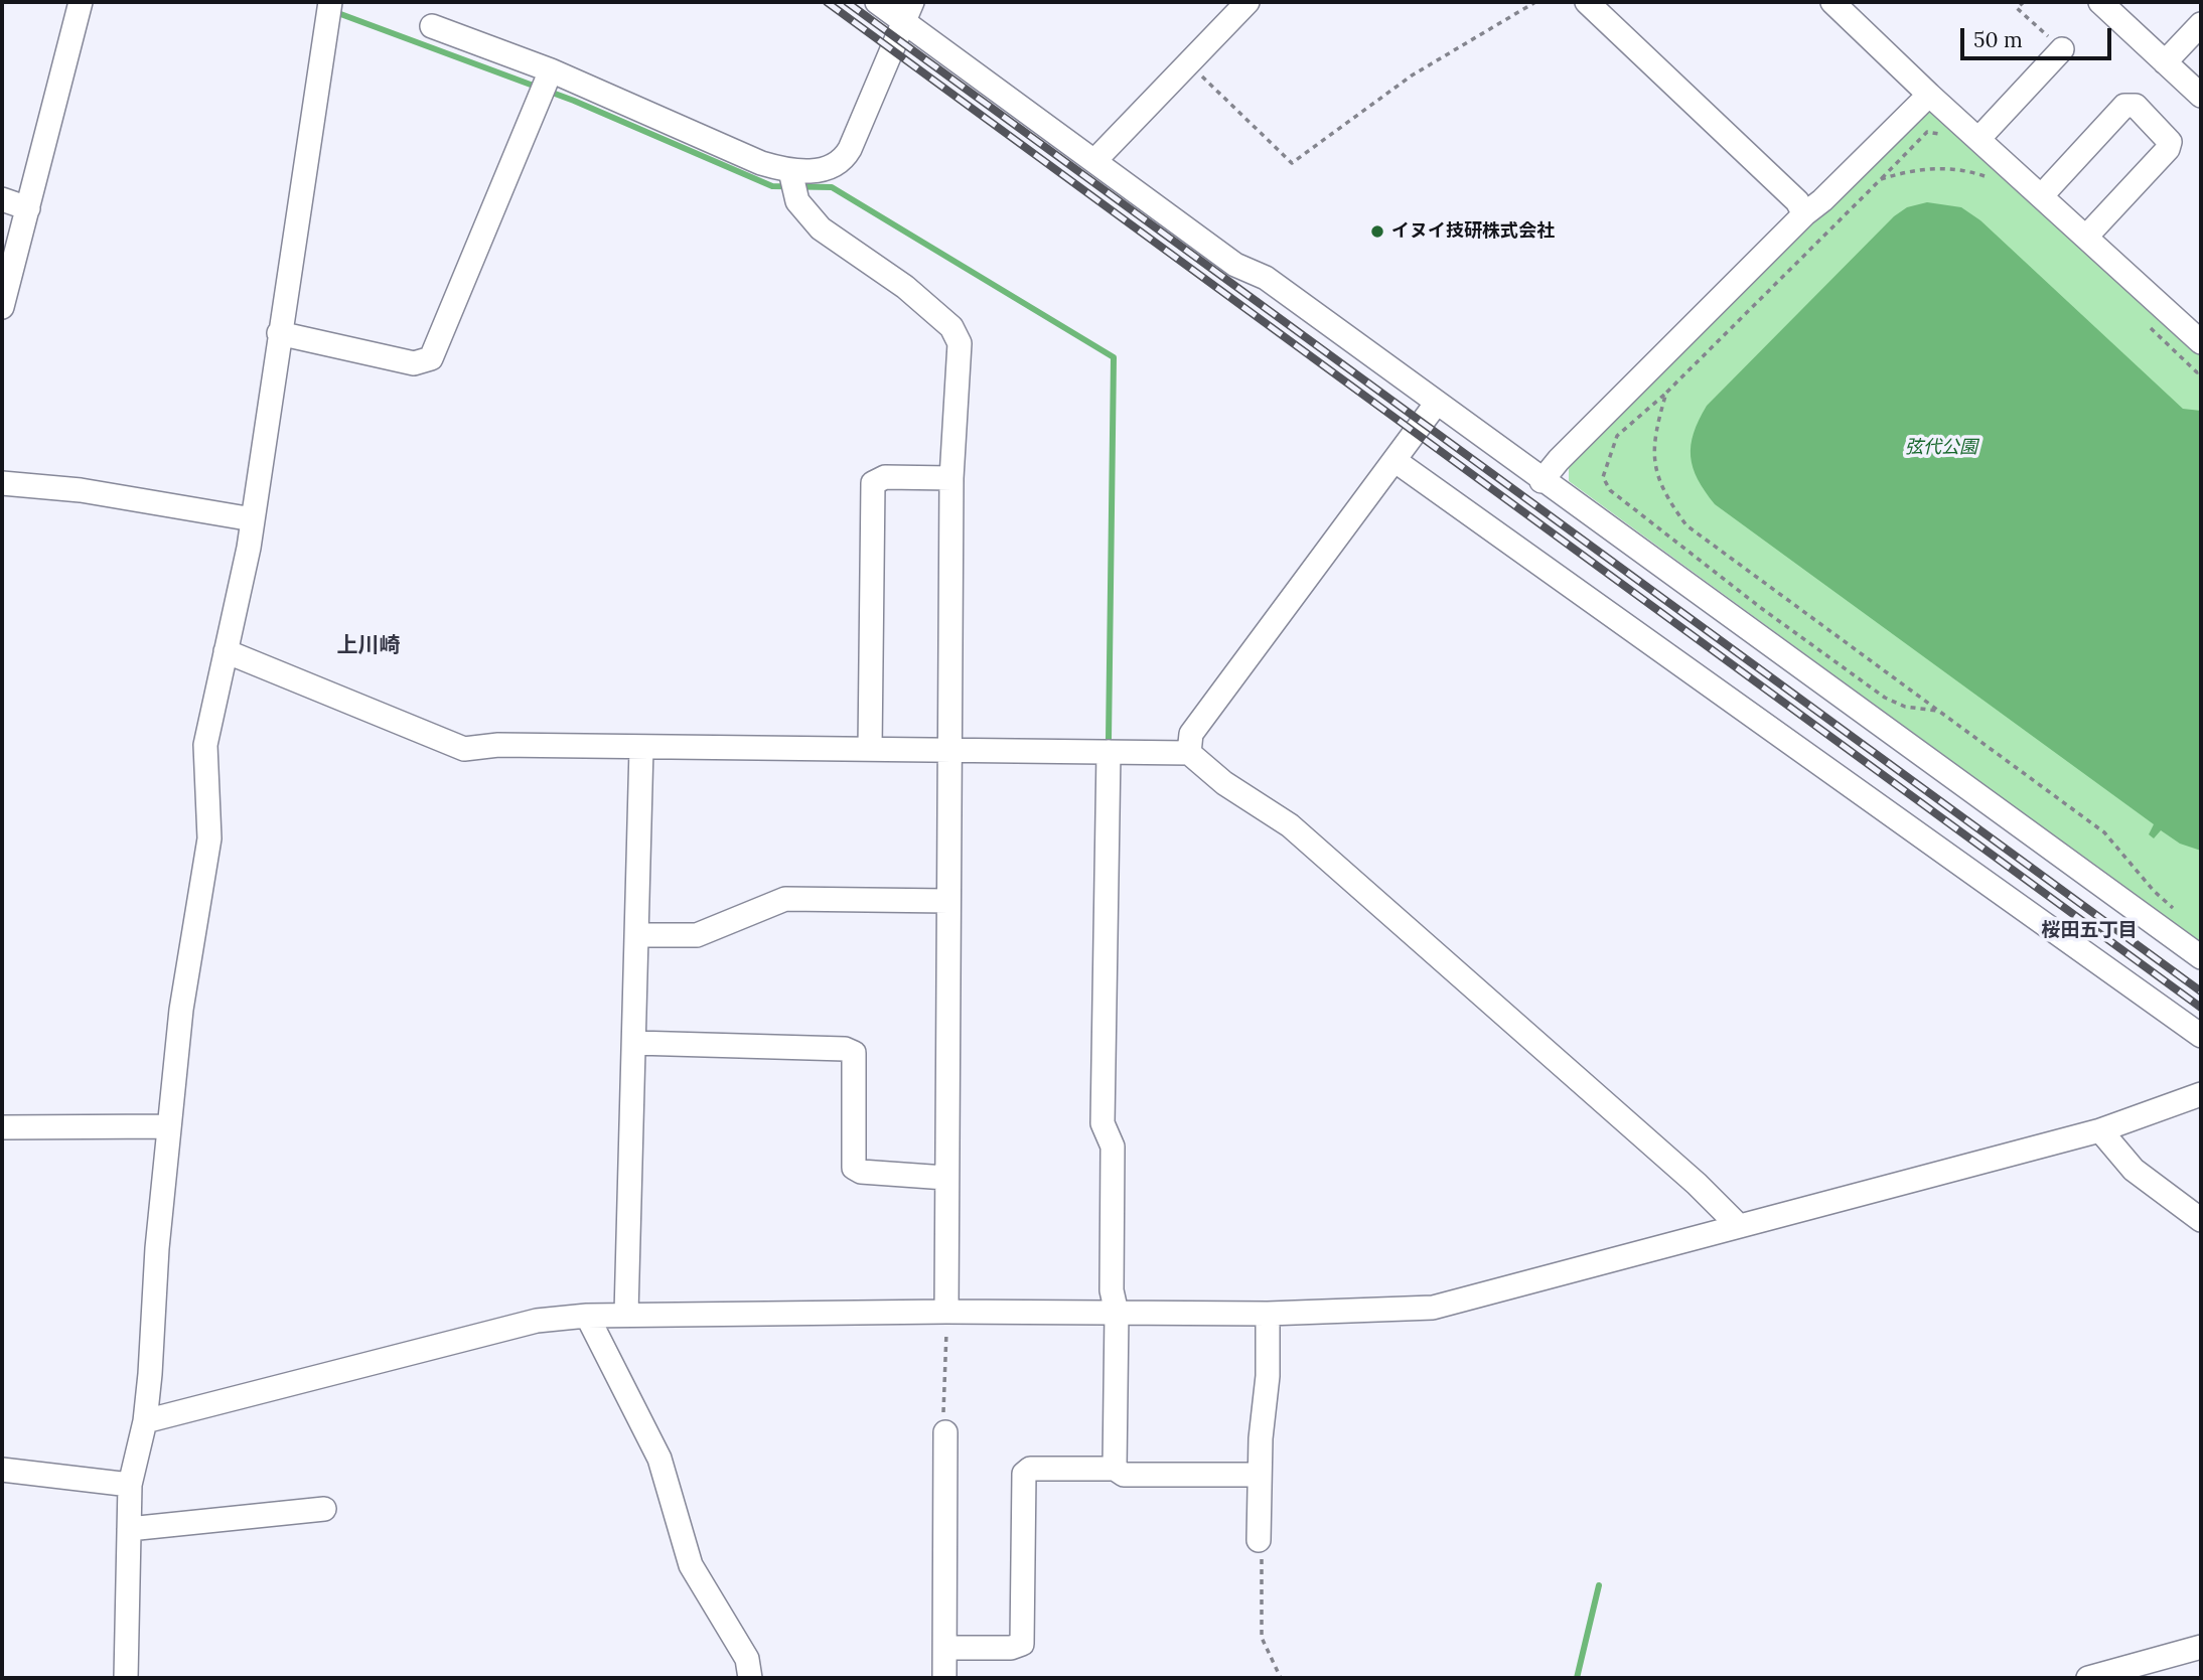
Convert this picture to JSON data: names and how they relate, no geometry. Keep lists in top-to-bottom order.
{
  "districts": ["上川崎", "桜田五丁目"],
  "parks": ["弦代公園"],
  "places": ["イヌイ技研株式会社"],
  "scale_bar": "50 m"
}
